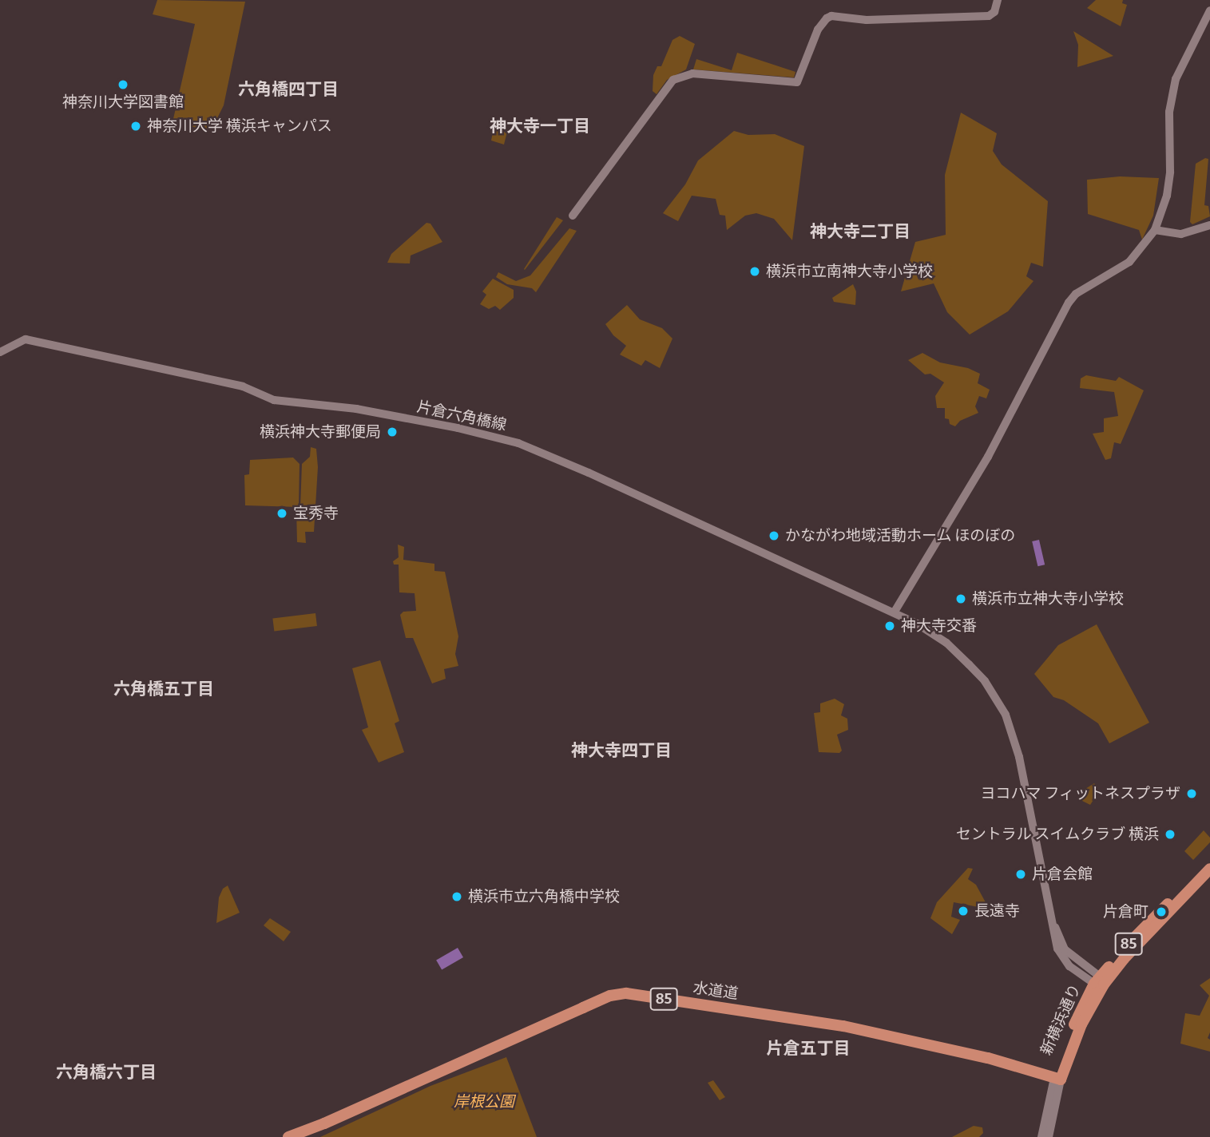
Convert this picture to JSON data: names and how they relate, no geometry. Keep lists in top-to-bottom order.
{
  "streets": {
    "main road": ["85", "水道道", "新横浜通り"],
    "street": ["片倉六角橋線"]
  },
  "crossings": [
    ["片倉六角橋線", "新横浜通り"],
    ["水道道", "新横浜通り"]
  ],
  "districts": [
    "六角橋四丁目",
    "神大寺一丁目",
    "神大寺二丁目",
    "六角橋五丁目",
    "神大寺四丁目",
    "片倉五丁目",
    "六角橋六丁目"
  ],
  "parks": ["岸根公園"],
  "places": [
    "神奈川大学図書館",
    "神奈川大学 横浜キャンパス",
    "横浜市立南神大寺小学校",
    "横浜神大寺郵便局",
    "宝秀寺",
    "かながわ地域活動ホーム ほのぼの",
    "横浜市立神大寺小学校",
    "神大寺交番",
    "ヨコハマ フィットネスプラザ",
    "セントラル スイムクラブ 横浜",
    "片倉会館",
    "横浜市立六角橋中学校",
    "長遠寺",
    "片倉町"
  ]
}
